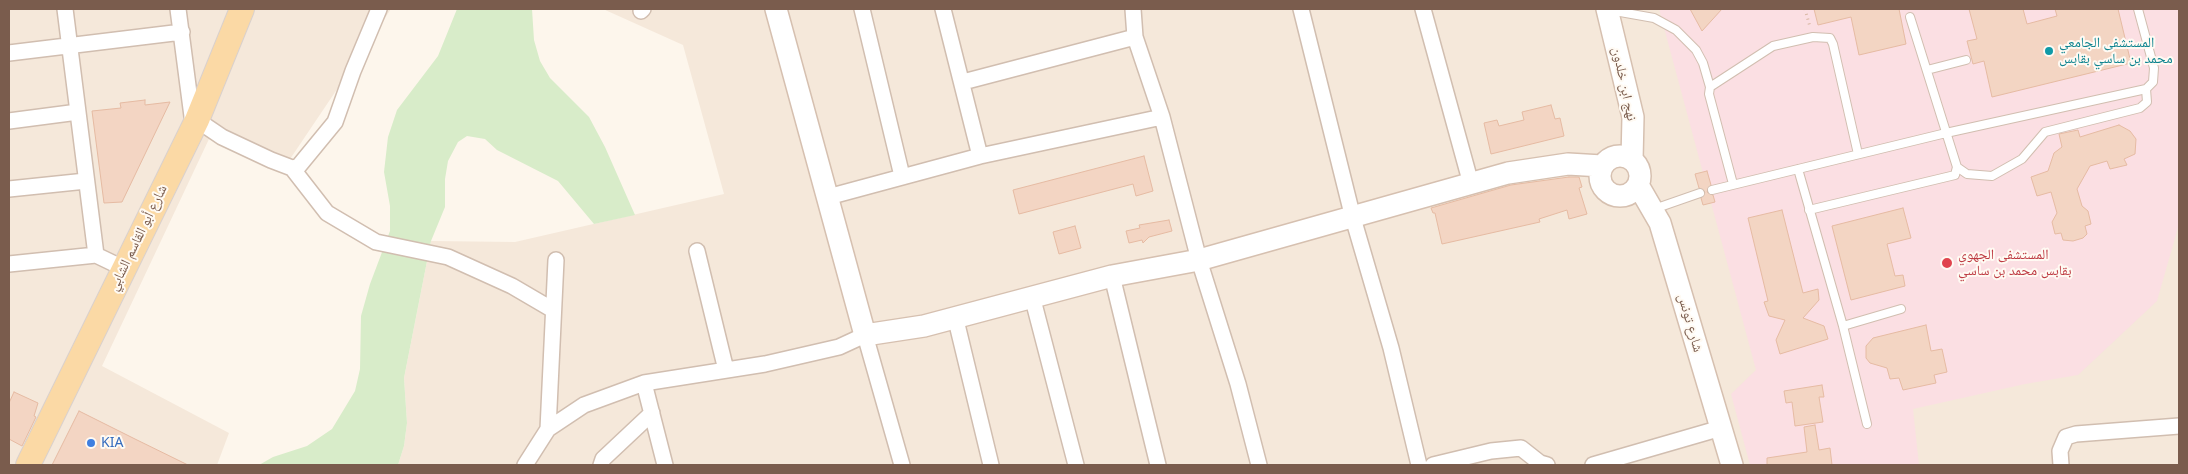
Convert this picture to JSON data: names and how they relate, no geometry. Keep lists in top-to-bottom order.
{
  "streets": {
    "main road": ["شارع أبو القاسم الشابي"],
    "street": ["نهج ابن خلدون", "شارع تونس"]
  },
  "crossings": [
    ["نهج ابن خلدون", "شارع تونس"]
  ],
  "places": ["المستشفى الجامعي محمد بن ساسي بقابس", "المستشفى الجهوي بقابس محمد بن ساسي", "KIA"]
}
